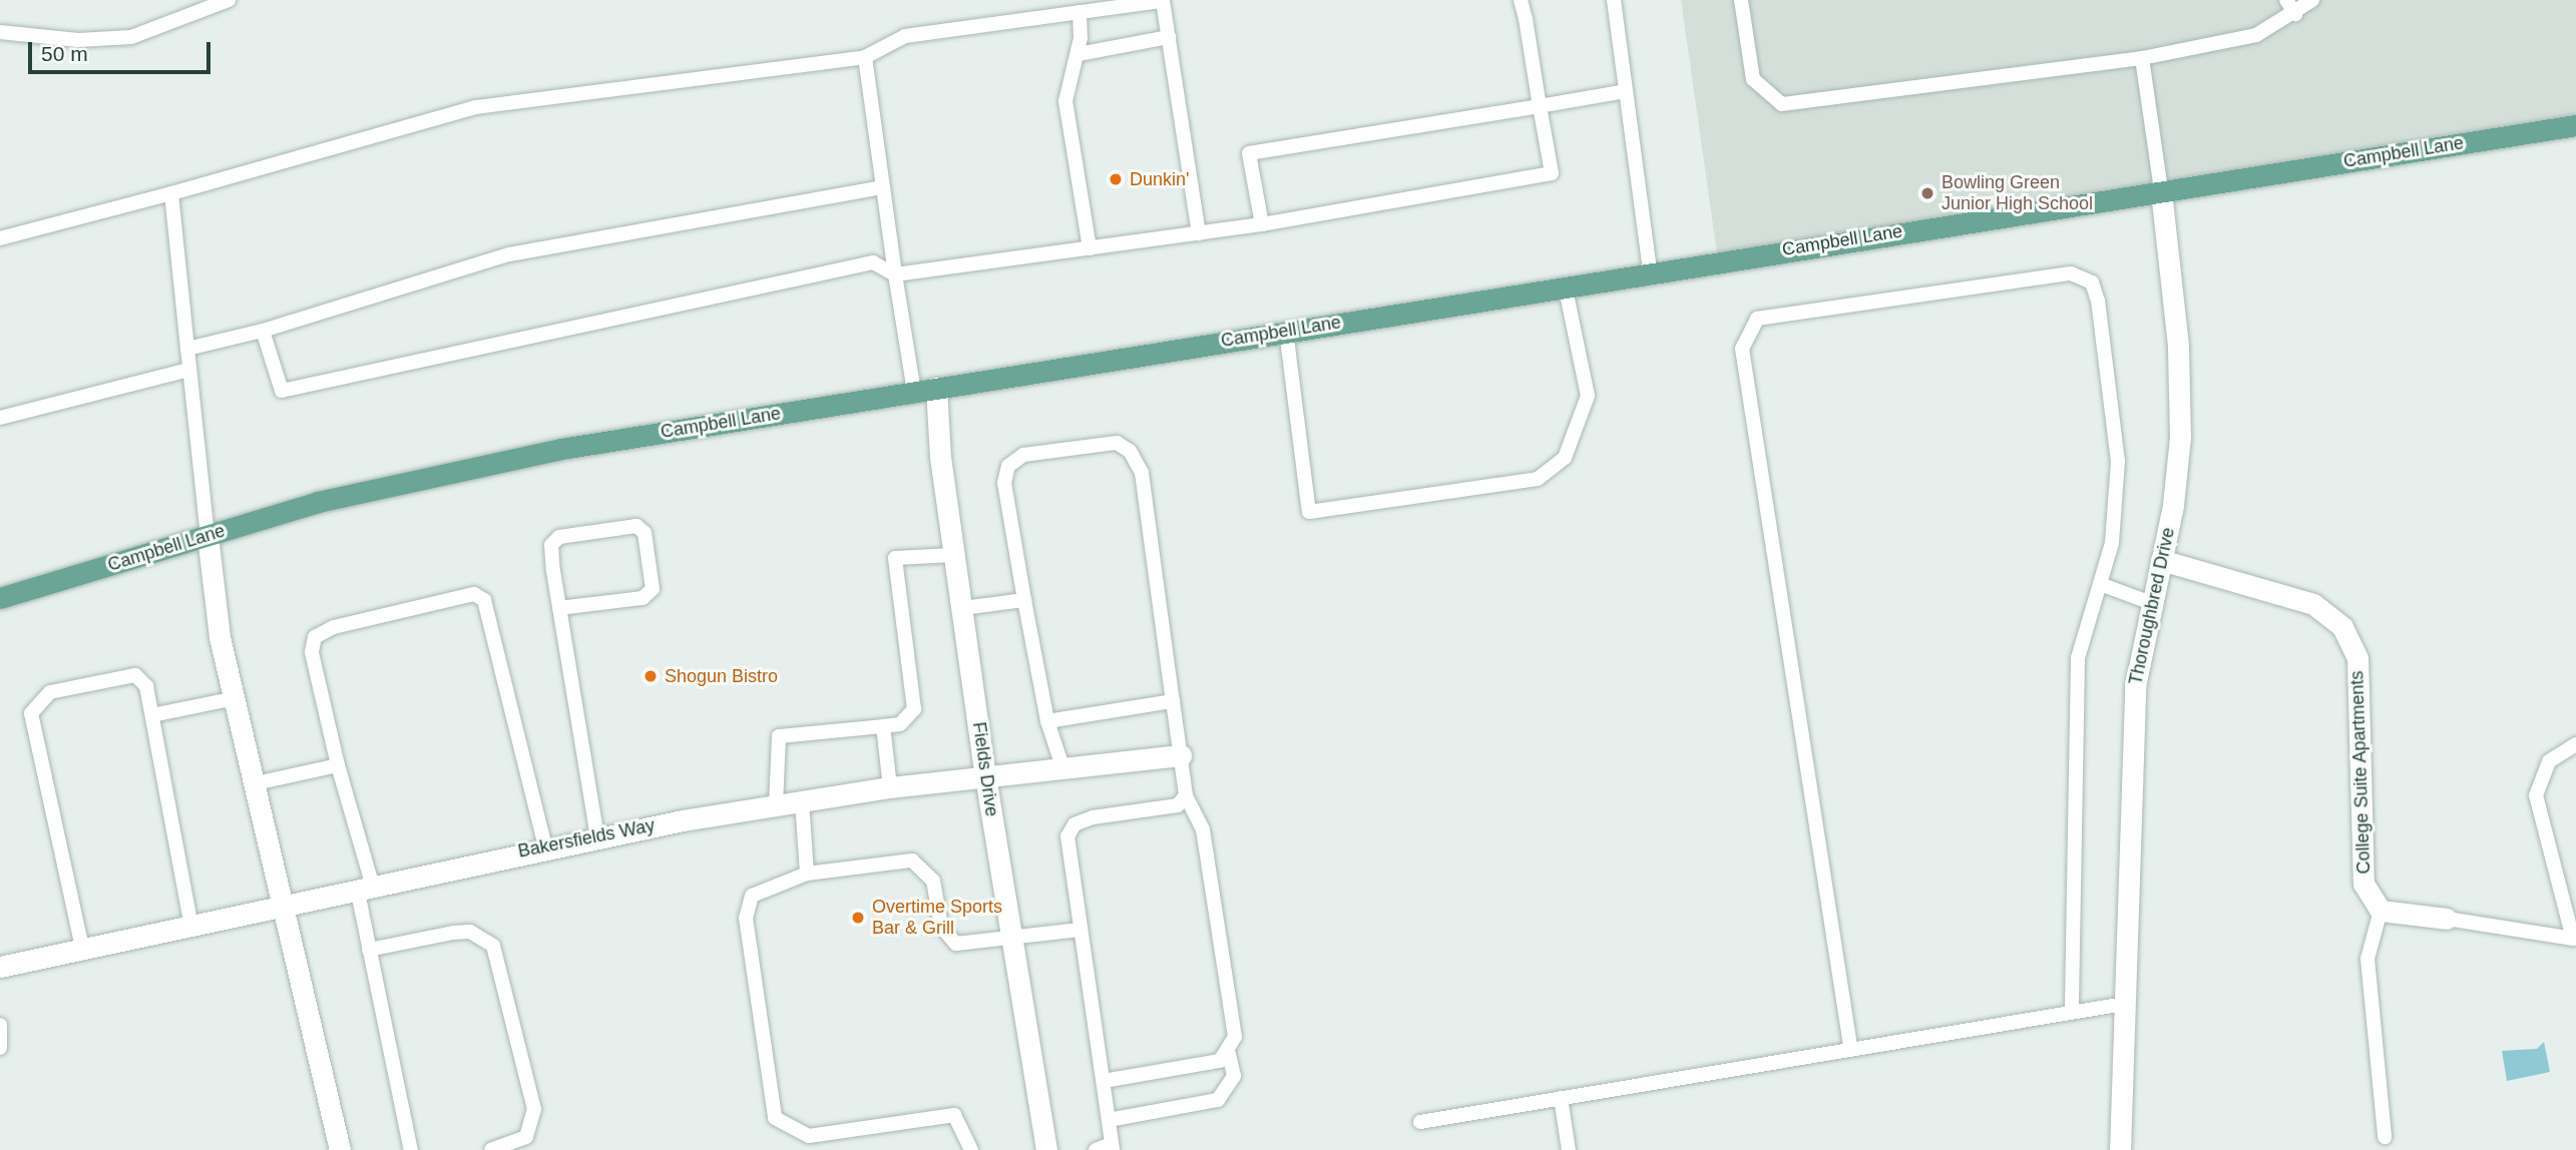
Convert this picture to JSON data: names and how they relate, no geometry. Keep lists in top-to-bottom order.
{
  "streets": {
    "main road": ["Campbell Lane"],
    "street": [
      "Thoroughbred Drive",
      "Fields Drive",
      "College Suite Apartments",
      "Bakersfields Way"
    ]
  },
  "crossings": [
    ["Campbell Lane", "Thoroughbred Drive"],
    ["Campbell Lane", "Fields Drive"],
    ["Thoroughbred Drive", "College Suite Apartments"],
    ["Fields Drive", "Bakersfields Way"]
  ],
  "places": [
    "Dunkin'",
    "Bowling Green Junior High School",
    "Shogun Bistro",
    "Overtime Sports Bar & Grill"
  ],
  "scale_bar": "50 m"
}
